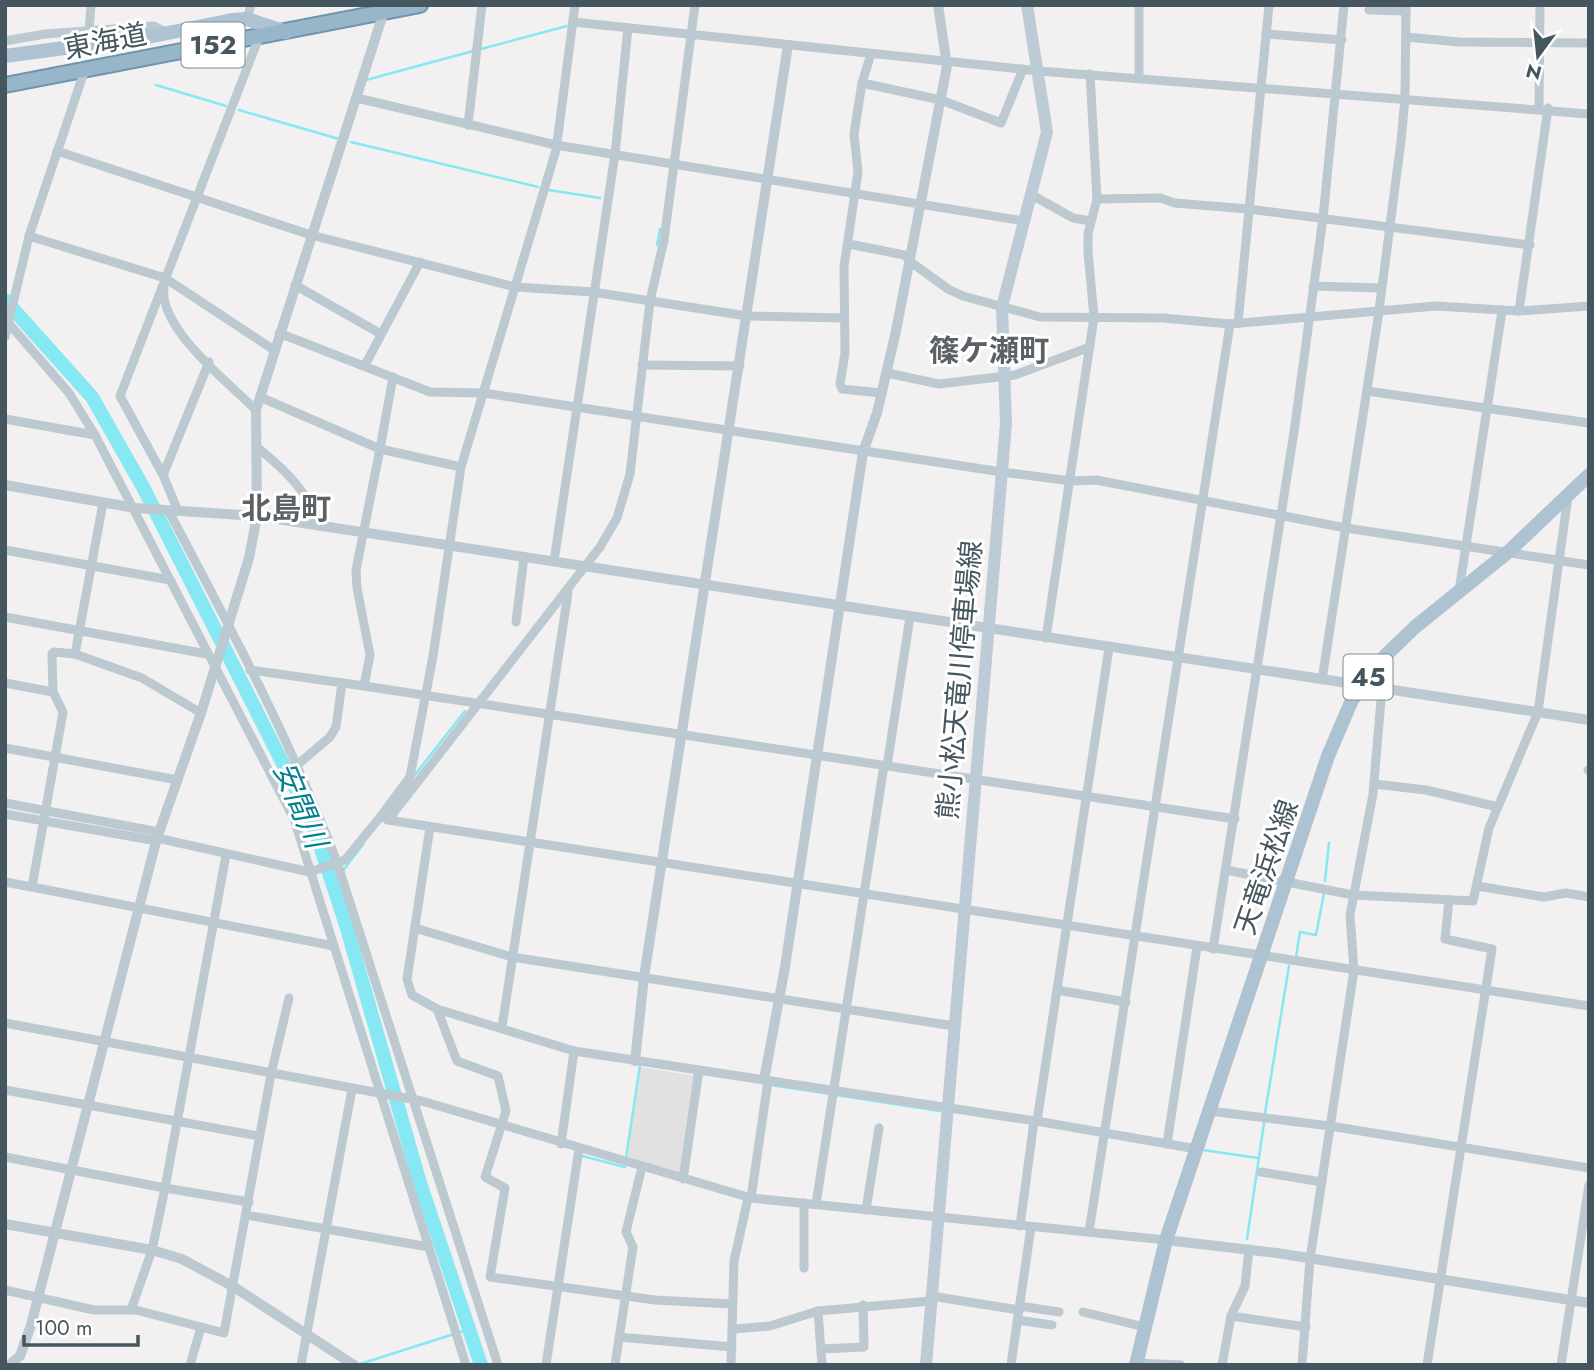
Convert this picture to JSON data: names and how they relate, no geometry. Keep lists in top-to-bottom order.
{
  "streets": {
    "highway": ["東海道", "152"],
    "main road": ["45", "熊小松天竜川停車場線", "天竜浜松線"]
  },
  "districts": ["篠ケ瀬町", "北島町"],
  "water": ["安間川"],
  "scale_bar": "100 m",
  "north": "bottom"
}
